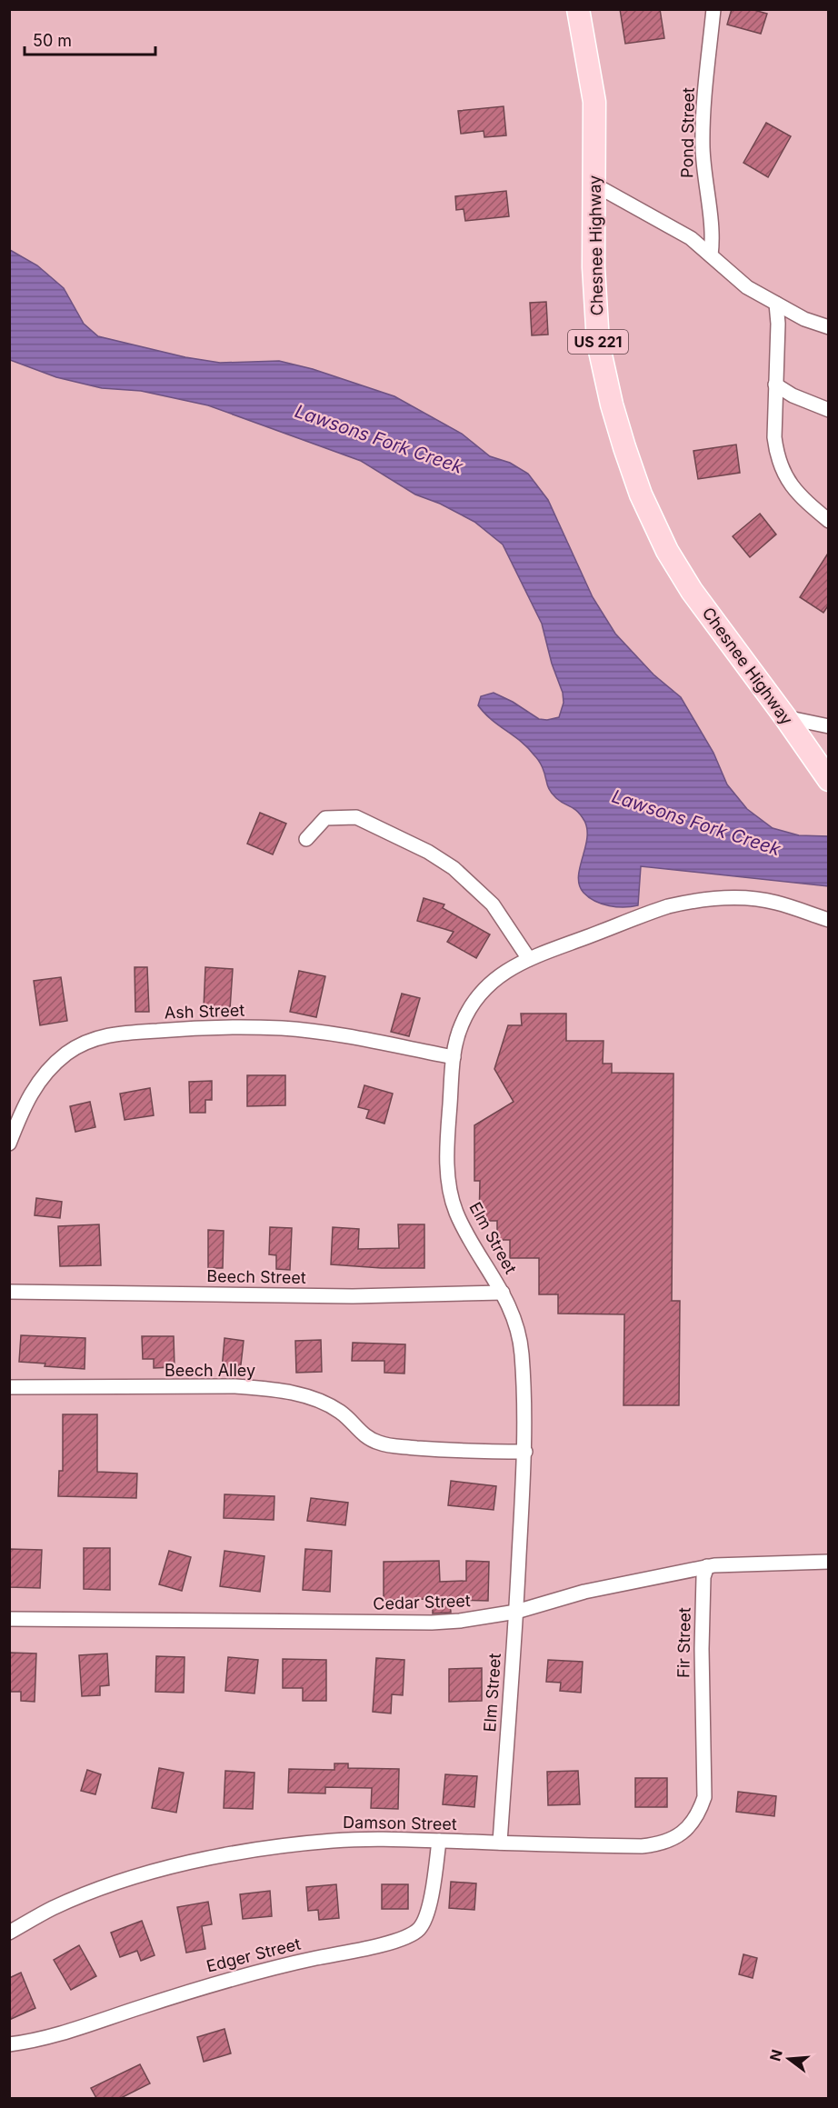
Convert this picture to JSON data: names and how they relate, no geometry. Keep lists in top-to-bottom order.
{
  "streets": {
    "main road": ["Chesnee Highway", "US 221"],
    "street": [
      "Pond Street",
      "Ash Street",
      "Elm Street",
      "Beech Street",
      "Beech Alley",
      "Cedar Street",
      "Fir Street",
      "Damson Street",
      "Edger Street"
    ]
  },
  "crossings": [
    ["Ash Street", "Elm Street"],
    ["Elm Street", "Beech Street"],
    ["Elm Street", "Beech Alley"],
    ["Elm Street", "Cedar Street"],
    ["Elm Street", "Damson Street"],
    ["Cedar Street", "Fir Street"],
    ["Fir Street", "Damson Street"],
    ["Damson Street", "Edger Street"]
  ],
  "water": ["Lawsons Fork Creek"],
  "scale_bar": "50 m",
  "north": "left"
}
